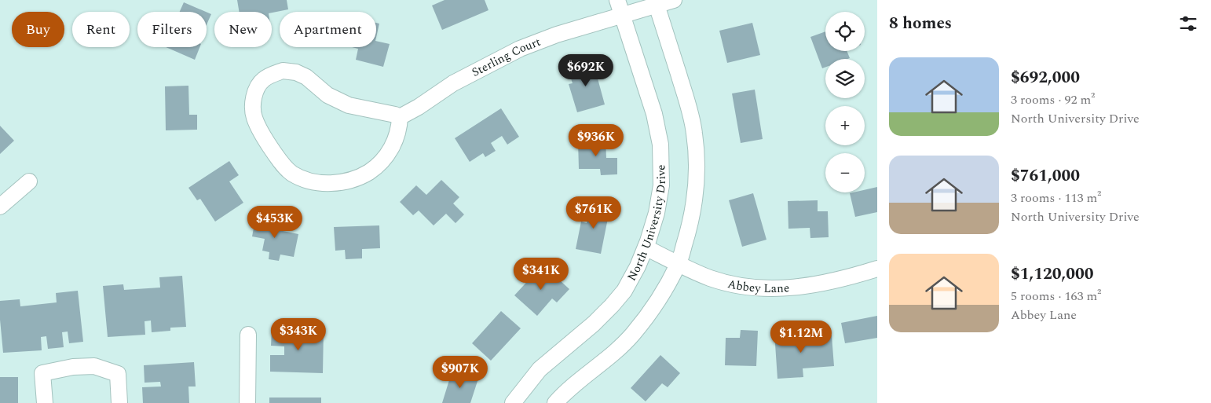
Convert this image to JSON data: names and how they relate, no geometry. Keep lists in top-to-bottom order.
{
  "streets": {
    "street": ["Sterling Court", "North University Drive", "Abbey Lane"]
  },
  "crossings": [
    ["Sterling Court", "North University Drive"],
    ["North University Drive", "Abbey Lane"]
  ],
  "page": {
    "heading": "8 homes",
    "map_buttons": ["+", "−"],
    "chip": [
      "Buy",
      "Rent",
      "Filters",
      "New",
      "Apartment"
    ],
    "list": [
      {
        "name": "$692,000",
        "note": "3 rooms · 92 m² · North University Drive"
      },
      {
        "name": "$761,000",
        "note": "3 rooms · 113 m² · North University Drive"
      },
      {
        "name": "$1,120,000",
        "note": "5 rooms · 163 m² · Abbey Lane"
      }
    ],
    "price": [
      "$692K",
      "$936K",
      "$761K",
      "$453K",
      "$341K",
      "$343K",
      "$1.12M",
      "$907K"
    ]
  }
}
